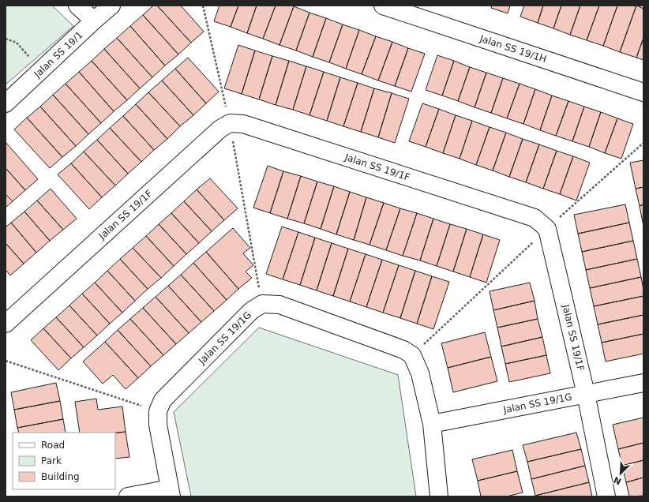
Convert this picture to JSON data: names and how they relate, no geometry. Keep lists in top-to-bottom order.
{
  "streets": {
    "street": [
      "Jalan SS 19/1H",
      "Jalan SS 19/1",
      "Jalan SS 19/1F",
      "Jalan SS 19/1G"
    ]
  },
  "crossings": [
    ["Jalan SS 19/1F", "Jalan SS 19/1G"]
  ],
  "legend": ["Road", "Park", "Building"],
  "north": "bottom left"
}
